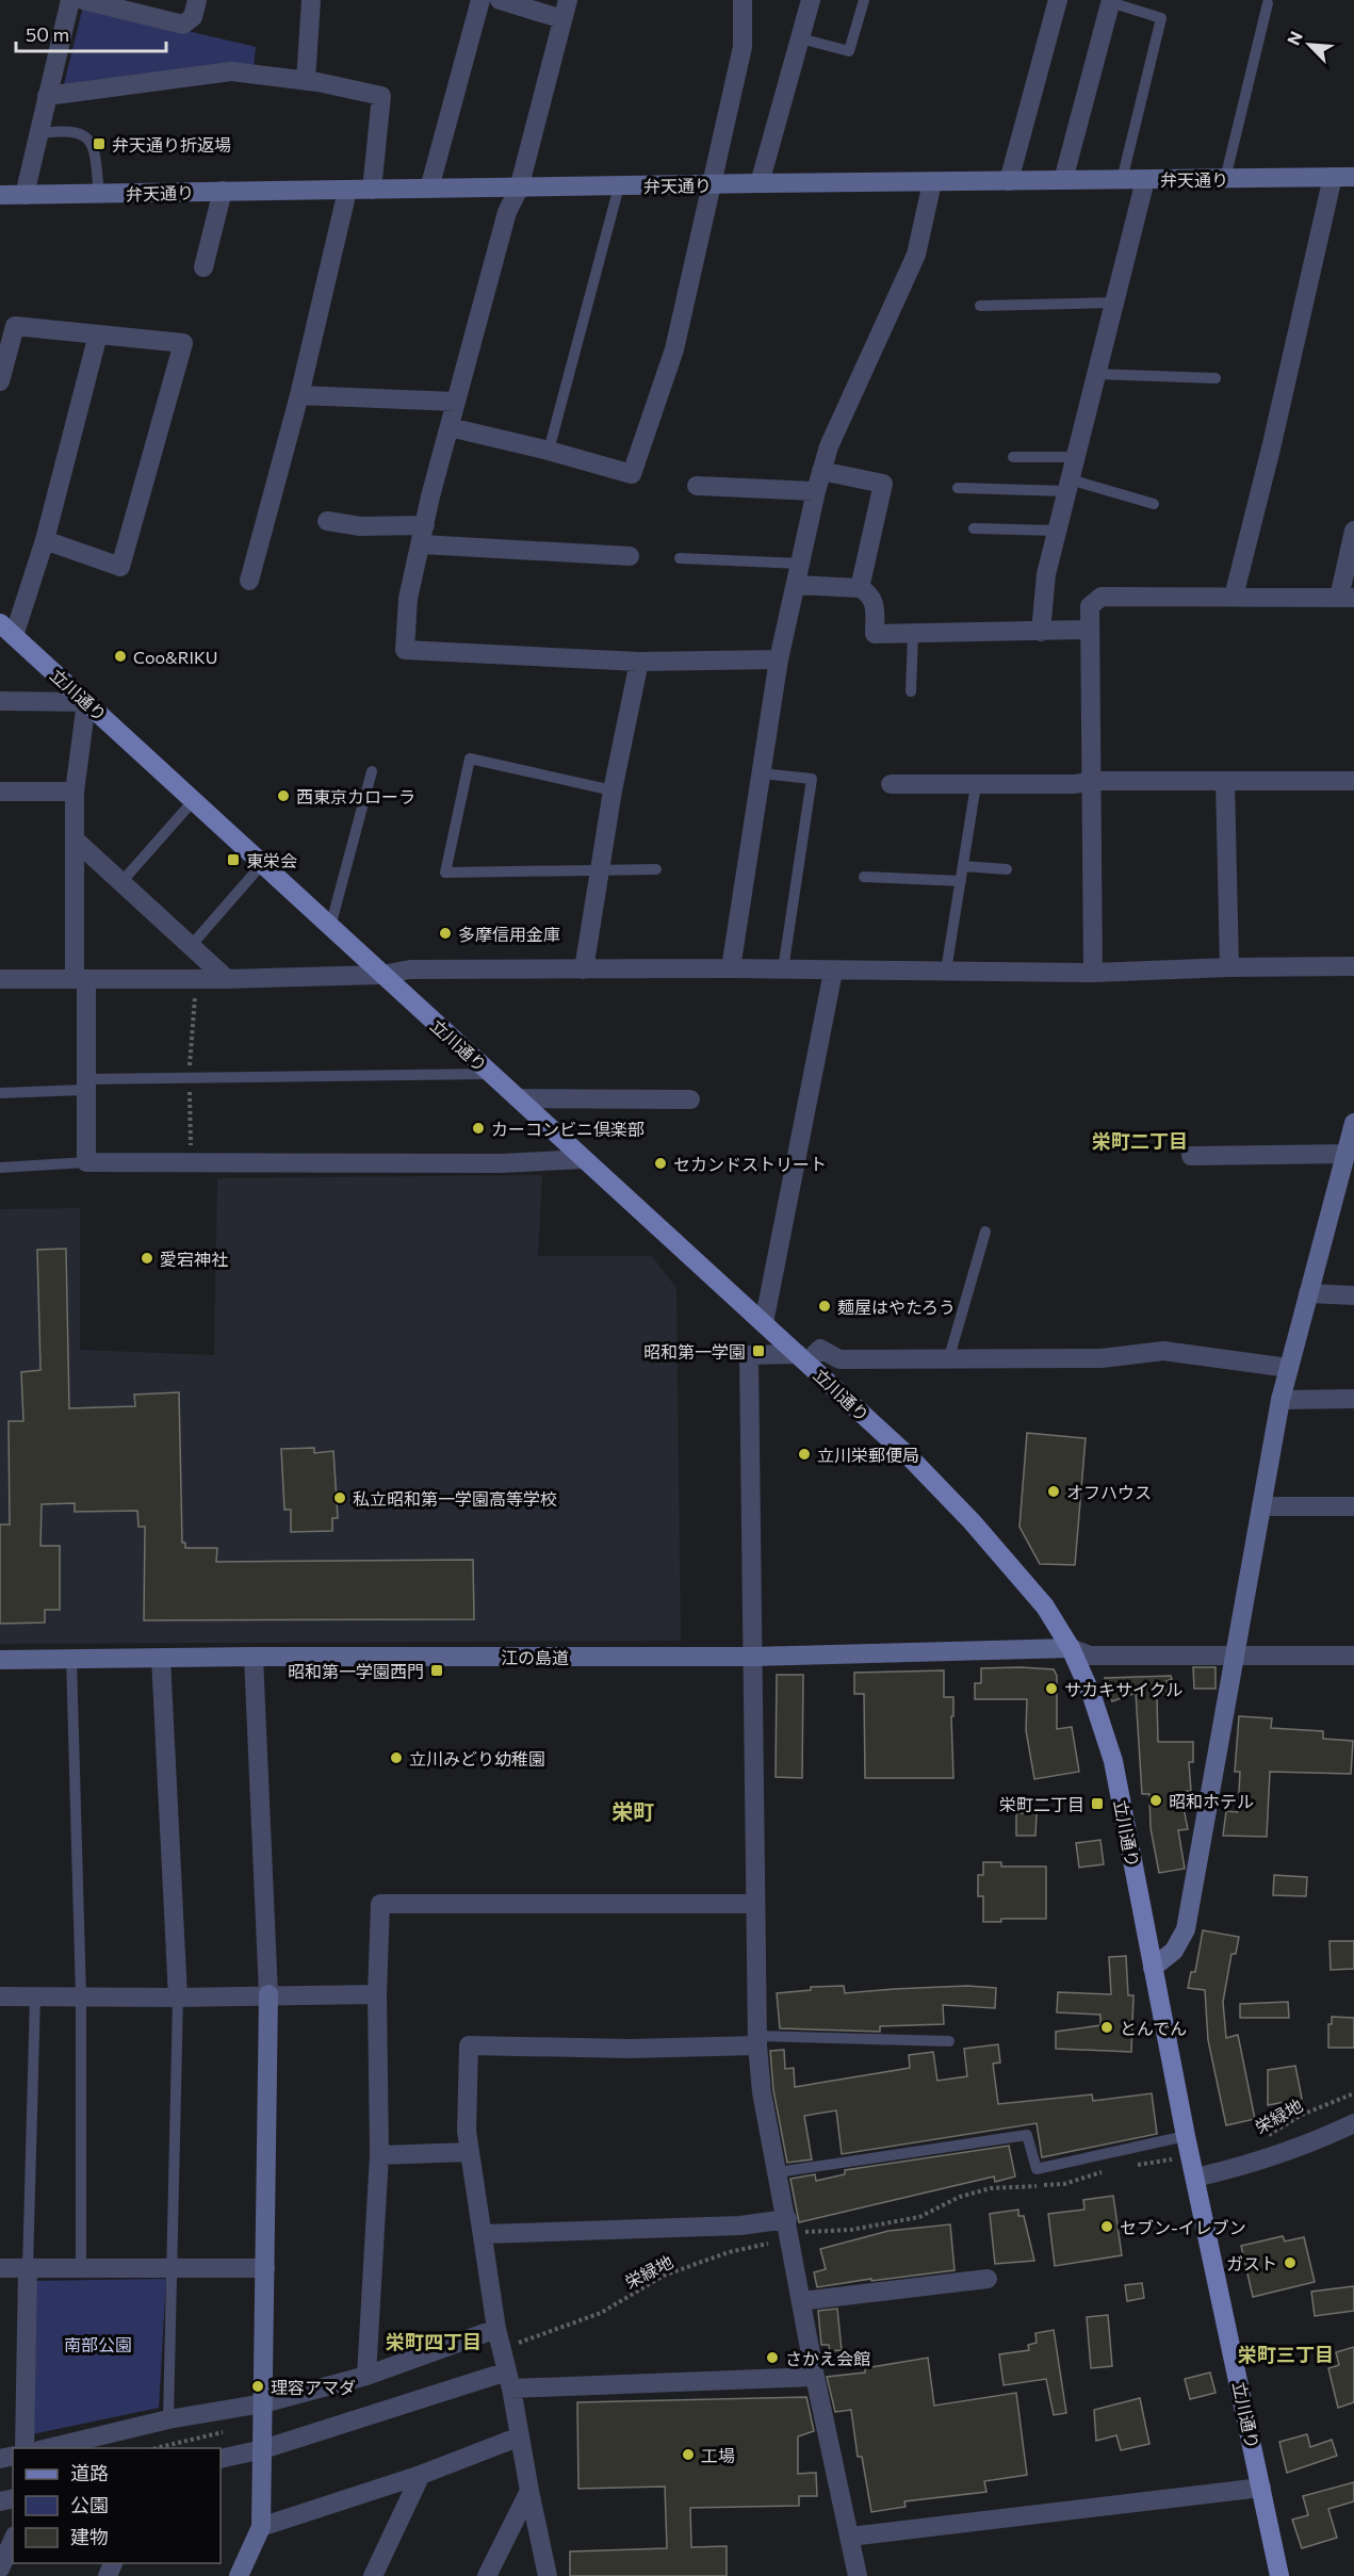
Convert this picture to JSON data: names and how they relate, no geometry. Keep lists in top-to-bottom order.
{
  "streets": {
    "main road": ["立川通り"],
    "street": ["弁天通り", "江の島道"],
    "path": ["栄緑地"]
  },
  "crossings": [
    ["立川通り", "江の島道"]
  ],
  "districts": [
    "栄町二丁目",
    "栄町",
    "栄町四丁目",
    "栄町三丁目"
  ],
  "parks": ["南部公園"],
  "places": {
    "transit": [
      "弁天通り折返場",
      "東栄会",
      "昭和第一学園",
      "昭和第一学園西門",
      "栄町二丁目"
    ],
    "other": [
      "Coo&RIKU",
      "西東京カローラ",
      "多摩信用金庫",
      "カーコンビニ倶楽部",
      "セカンドストリート",
      "愛宕神社",
      "麺屋はやたろう",
      "立川栄郵便局",
      "オフハウス",
      "私立昭和第一学園高等学校",
      "サカキサイクル",
      "立川みどり幼稚園",
      "昭和ホテル",
      "とんでん",
      "セブン-イレブン",
      "ガスト",
      "さかえ会館",
      "理容アマダ",
      "工場"
    ]
  },
  "legend": ["道路", "公園", "建物"],
  "scale_bar": "50 m",
  "north": "top left"
}
